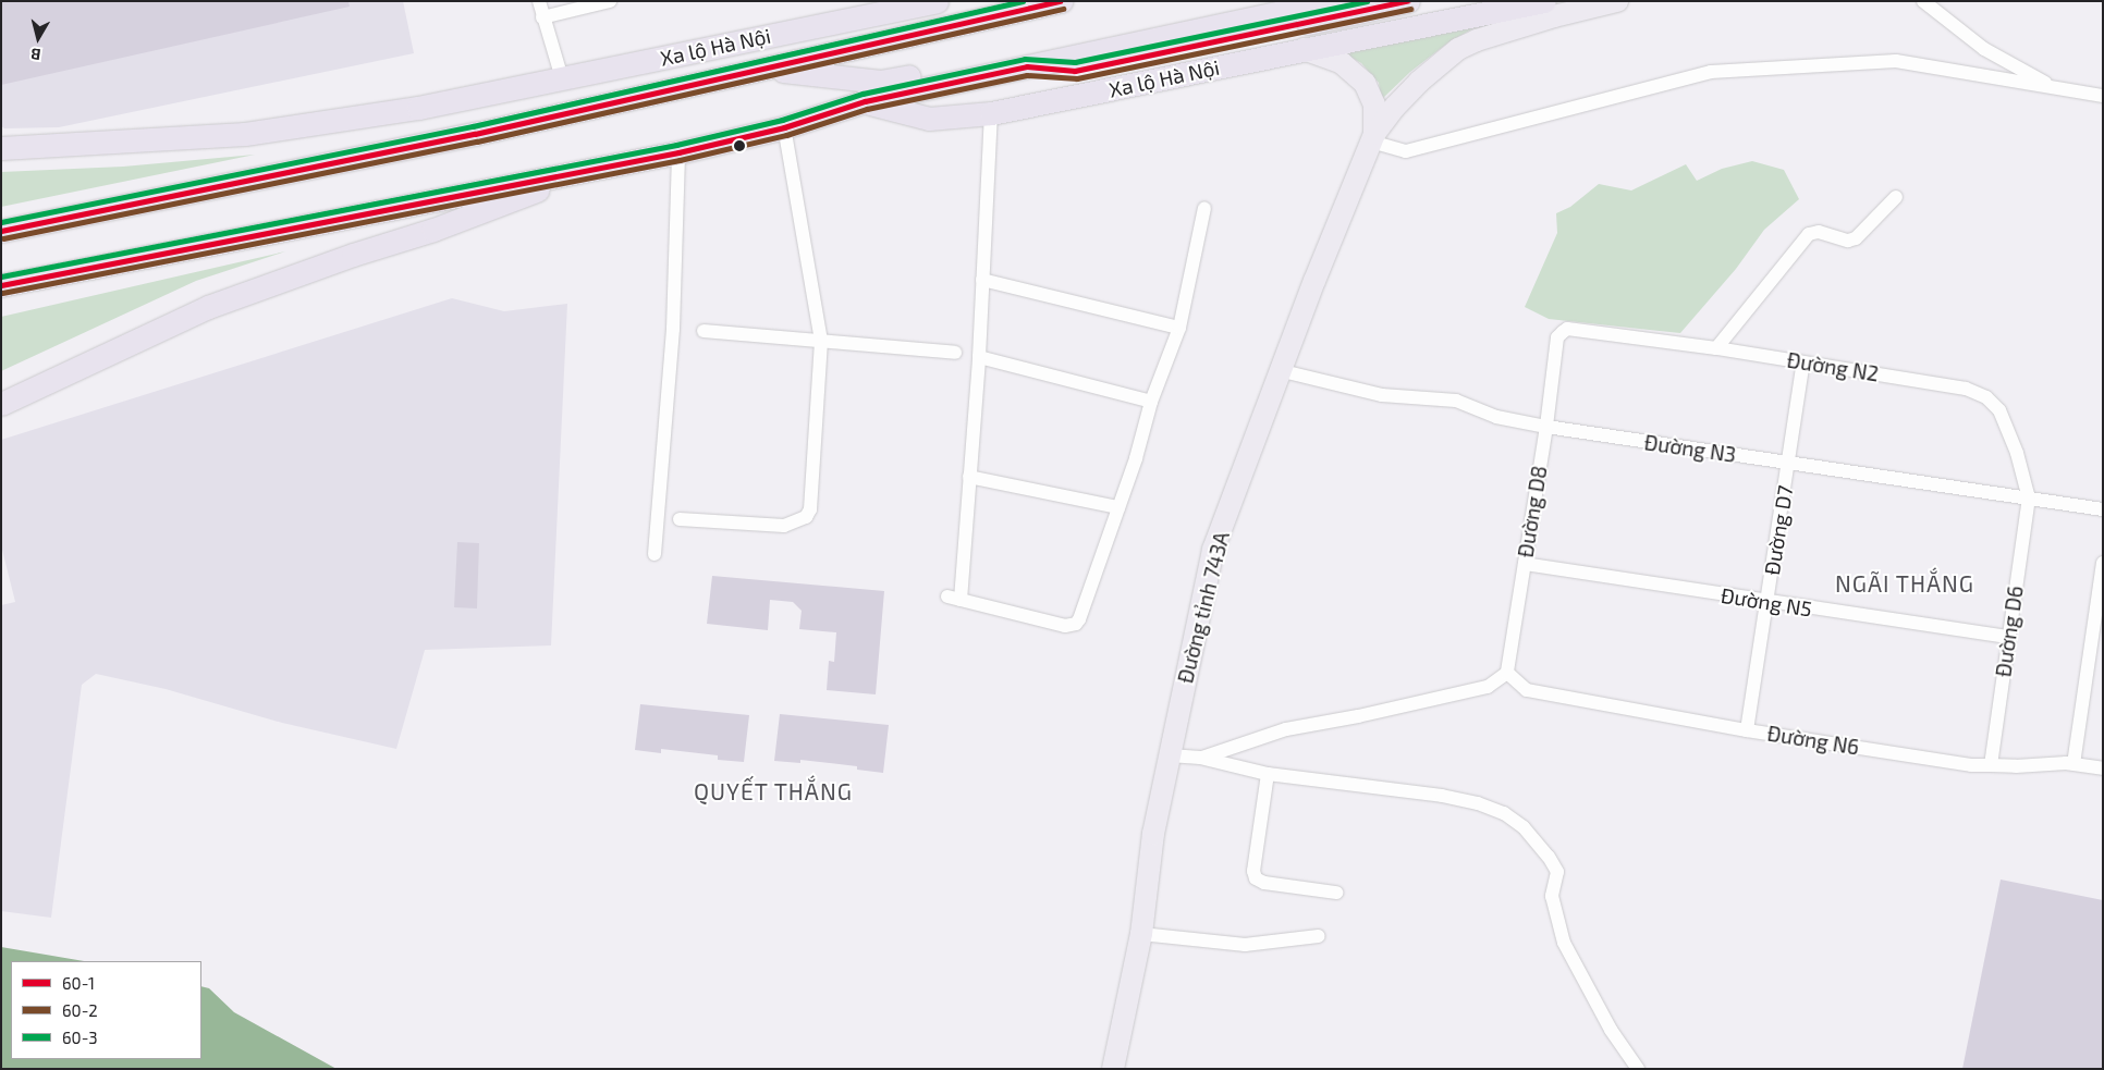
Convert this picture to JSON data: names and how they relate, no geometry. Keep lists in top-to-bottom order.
{
  "streets": {
    "highway": ["Xa lộ Hà Nội"],
    "main road": ["Đường tỉnh 743A"],
    "street": [
      "Đường N2",
      "Đường N3",
      "Đường D8",
      "Đường D7",
      "Đường N5",
      "Đường D6",
      "Đường N6"
    ]
  },
  "crossings": [
    ["Xa lộ Hà Nội", "Đường tỉnh 743A"],
    ["Đường N2", "Đường N3"],
    ["Đường N2", "Đường D8"],
    ["Đường N2", "Đường D7"],
    ["Đường N2", "Đường D6"],
    ["Đường N3", "Đường D8"],
    ["Đường N3", "Đường D7"],
    ["Đường N3", "Đường tỉnh 743A"],
    ["Đường N3", "Đường D6"],
    ["Đường D8", "Đường N5"],
    ["Đường D8", "Đường N6"],
    ["Đường D7", "Đường N5"],
    ["Đường D7", "Đường N6"],
    ["Đường N5", "Đường D6"],
    ["Đường D6", "Đường N6"]
  ],
  "districts": ["NGÃI THẮNG", "QUYẾT THẮNG"],
  "lines": ["transit line 60-1", "transit line 60-3", "transit line 60-2"],
  "legend": ["60-1", "60-2", "60-3"],
  "north": "bottom"
}
